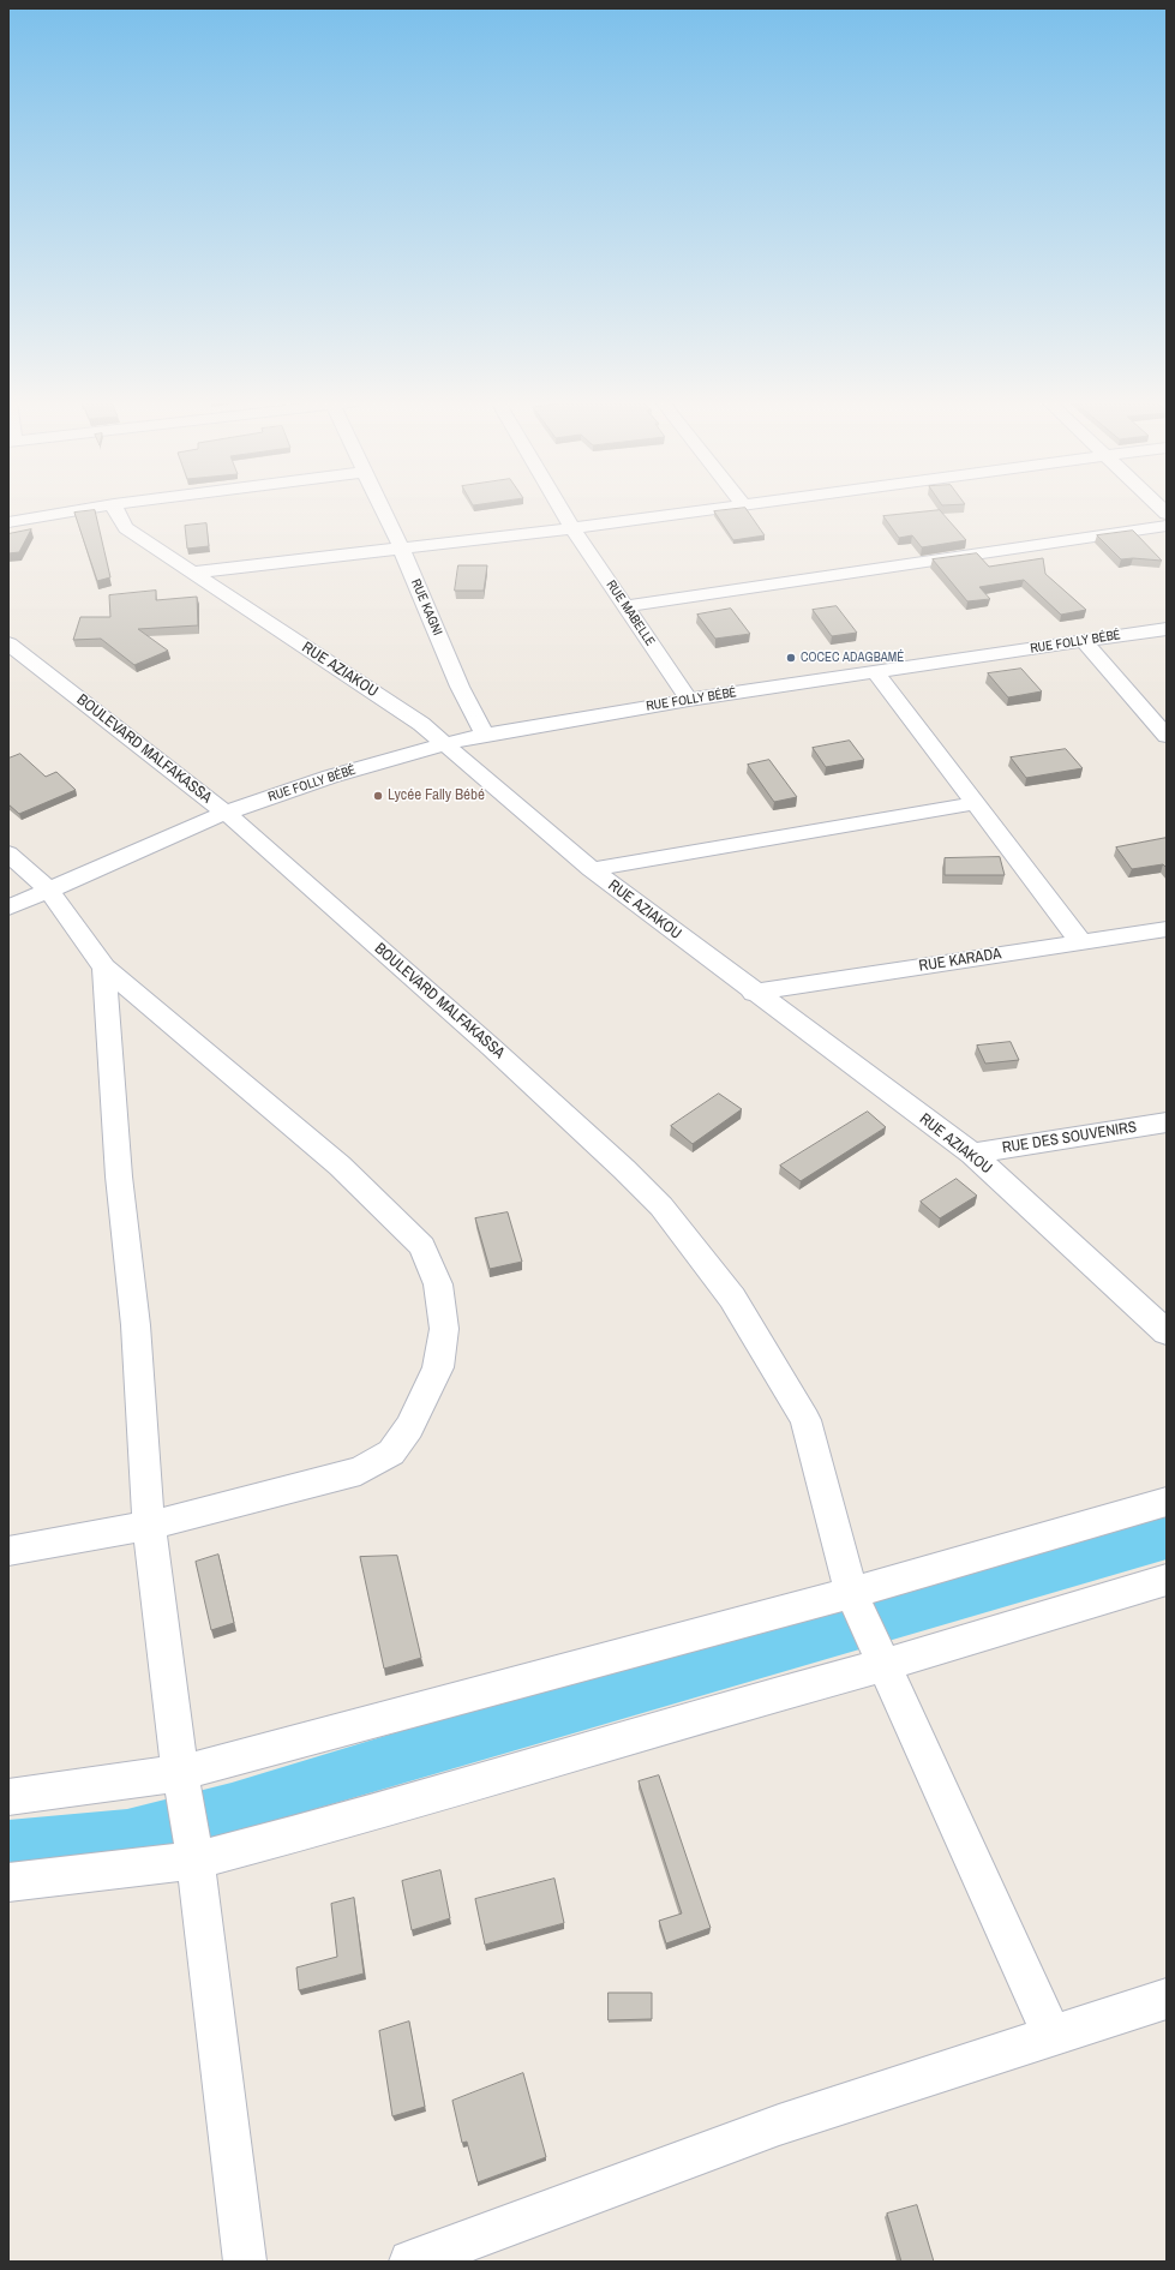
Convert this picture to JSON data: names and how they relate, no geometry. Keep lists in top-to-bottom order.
{
  "streets": {
    "street": [
      "RUE KAGNI",
      "RUE MABELLE",
      "RUE FOLLY BÉBÉ",
      "RUE AZIAKOU",
      "BOULEVARD MALFAKASSA",
      "RUE KARADA",
      "RUE DES SOUVENIRS"
    ]
  },
  "crossings": [
    ["RUE KAGNI", "RUE FOLLY BÉBÉ"],
    ["RUE MABELLE", "RUE FOLLY BÉBÉ"],
    ["RUE FOLLY BÉBÉ", "RUE AZIAKOU"],
    ["RUE FOLLY BÉBÉ", "BOULEVARD MALFAKASSA"],
    ["RUE AZIAKOU", "RUE KARADA"],
    ["RUE AZIAKOU", "RUE DES SOUVENIRS"]
  ],
  "places": ["COCEC ADAGBAMÉ", "Lycée Fally Bébé"]
}
